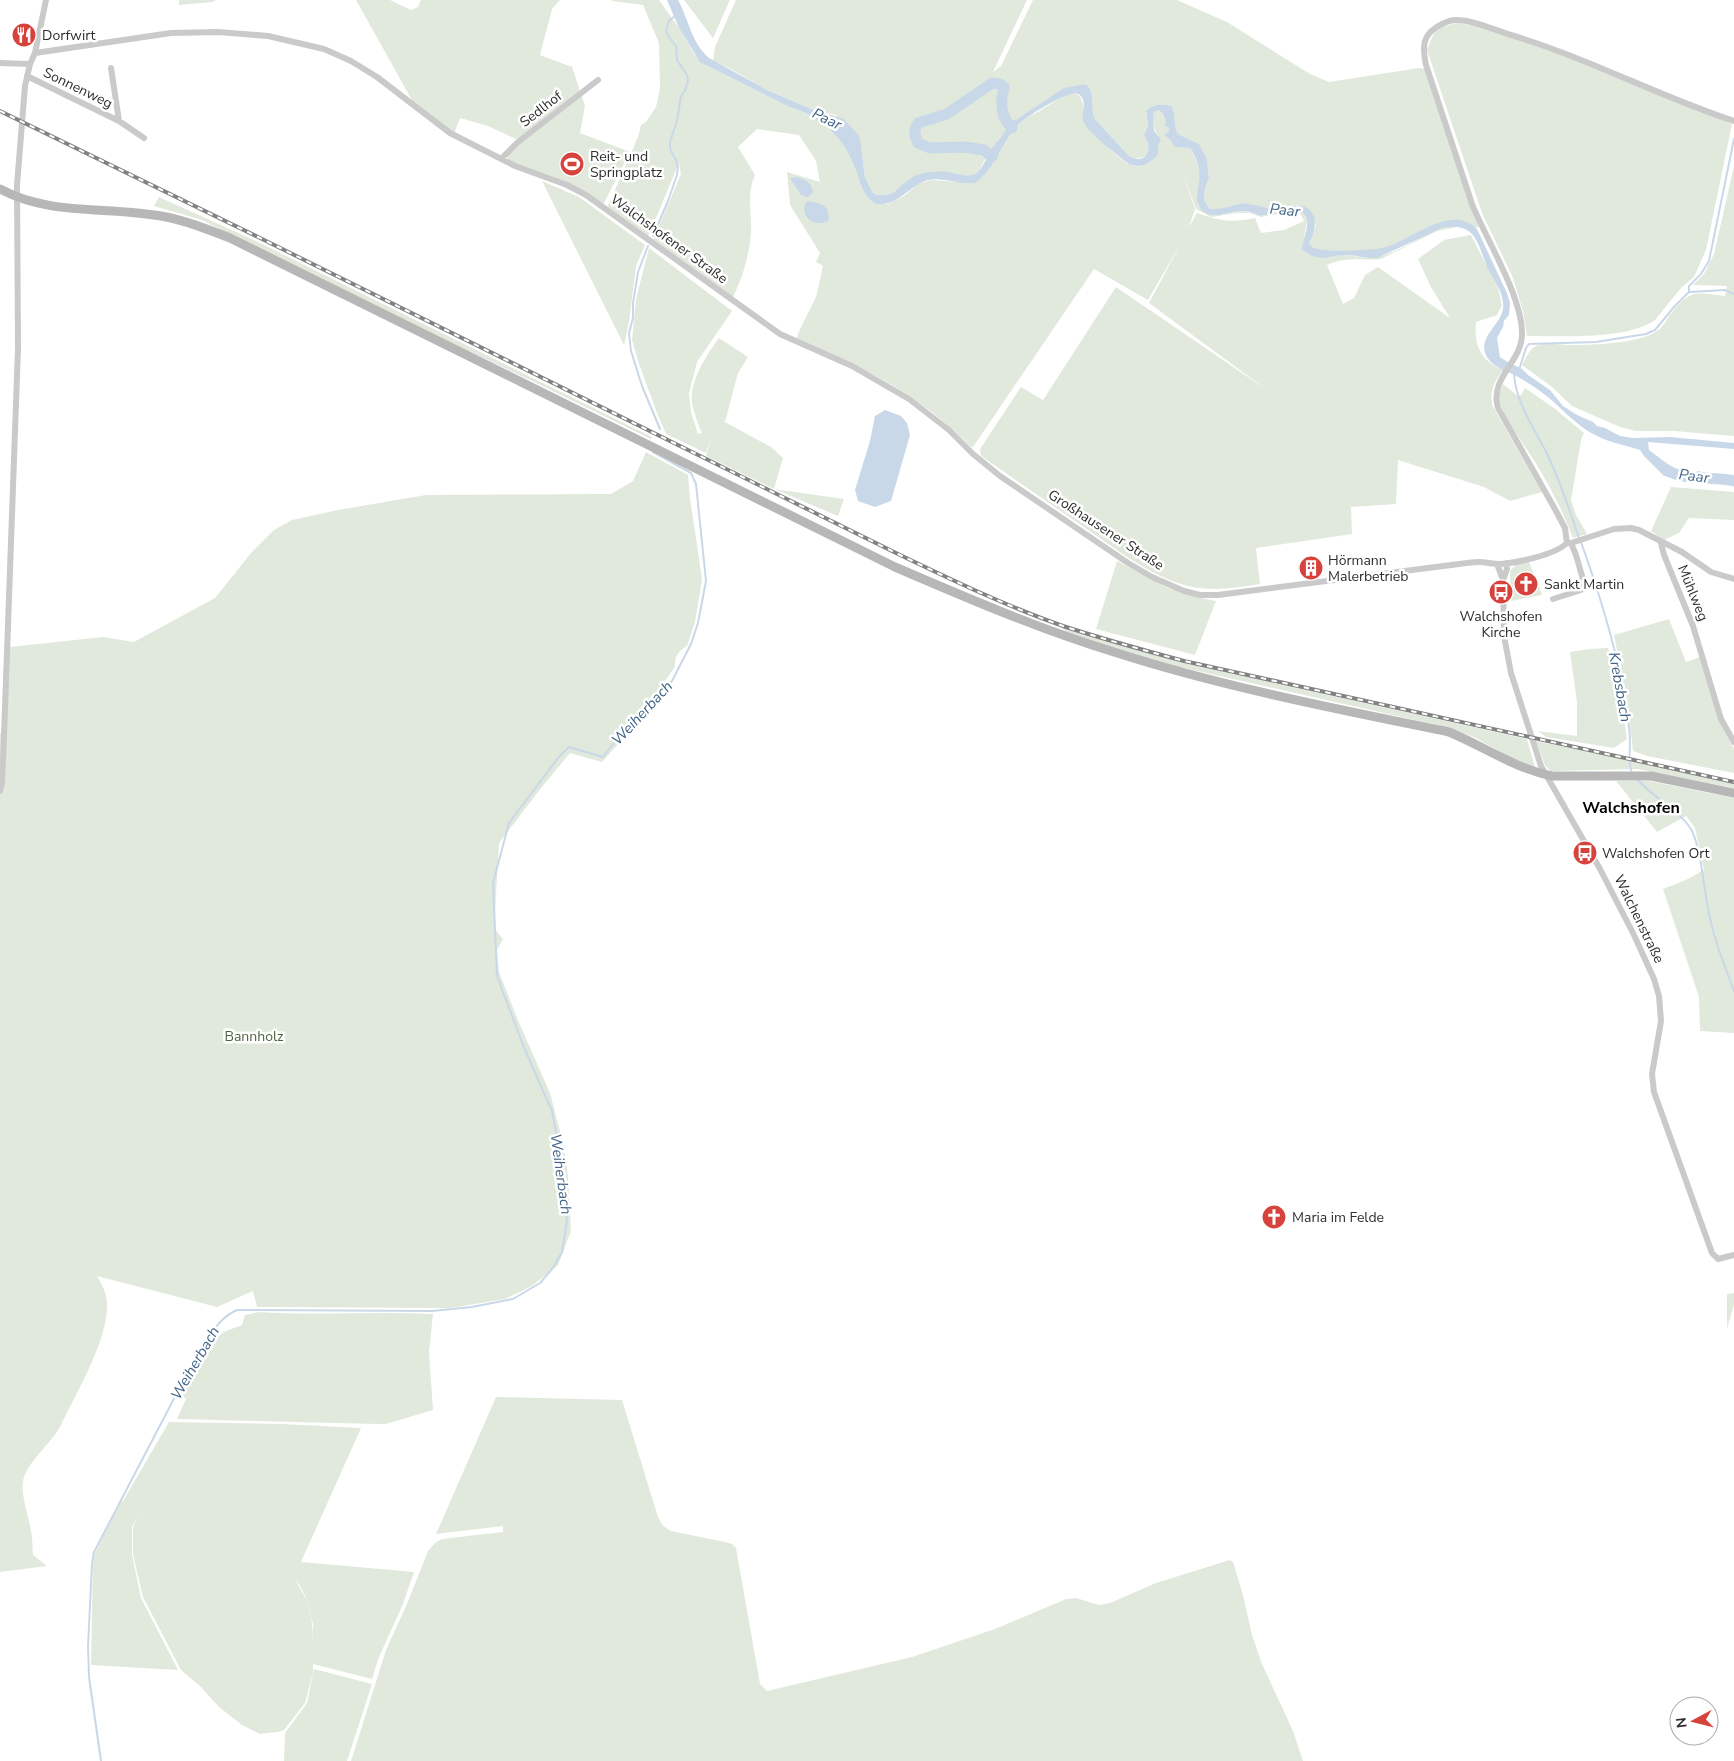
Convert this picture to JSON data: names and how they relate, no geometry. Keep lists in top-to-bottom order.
{
  "streets": {
    "street": [
      "Sonnenweg",
      "Sedlhof",
      "Walchshofener Straße",
      "Großhausener Straße",
      "Mühlweg",
      "Walchenstraße"
    ]
  },
  "crossings": [
    ["Sedlhof", "Walchshofener Straße"],
    ["Walchshofener Straße", "Großhausener Straße"],
    ["Großhausener Straße", "Walchenstraße"]
  ],
  "districts": ["Walchshofen"],
  "water": ["Paar", "Krebsbach", "Weiherbach"],
  "parks": ["Bannholz"],
  "places": {
    "restaurant": ["Dorfwirt"],
    "sports": ["Reit- und Springplatz"],
    "building": ["Hörmann Malerbetrieb"],
    "church": ["Sankt Martin", "Maria im Felde"],
    "bus stop": ["Walchshofen Kirche", "Walchshofen Ort"]
  },
  "north": "left"
}
